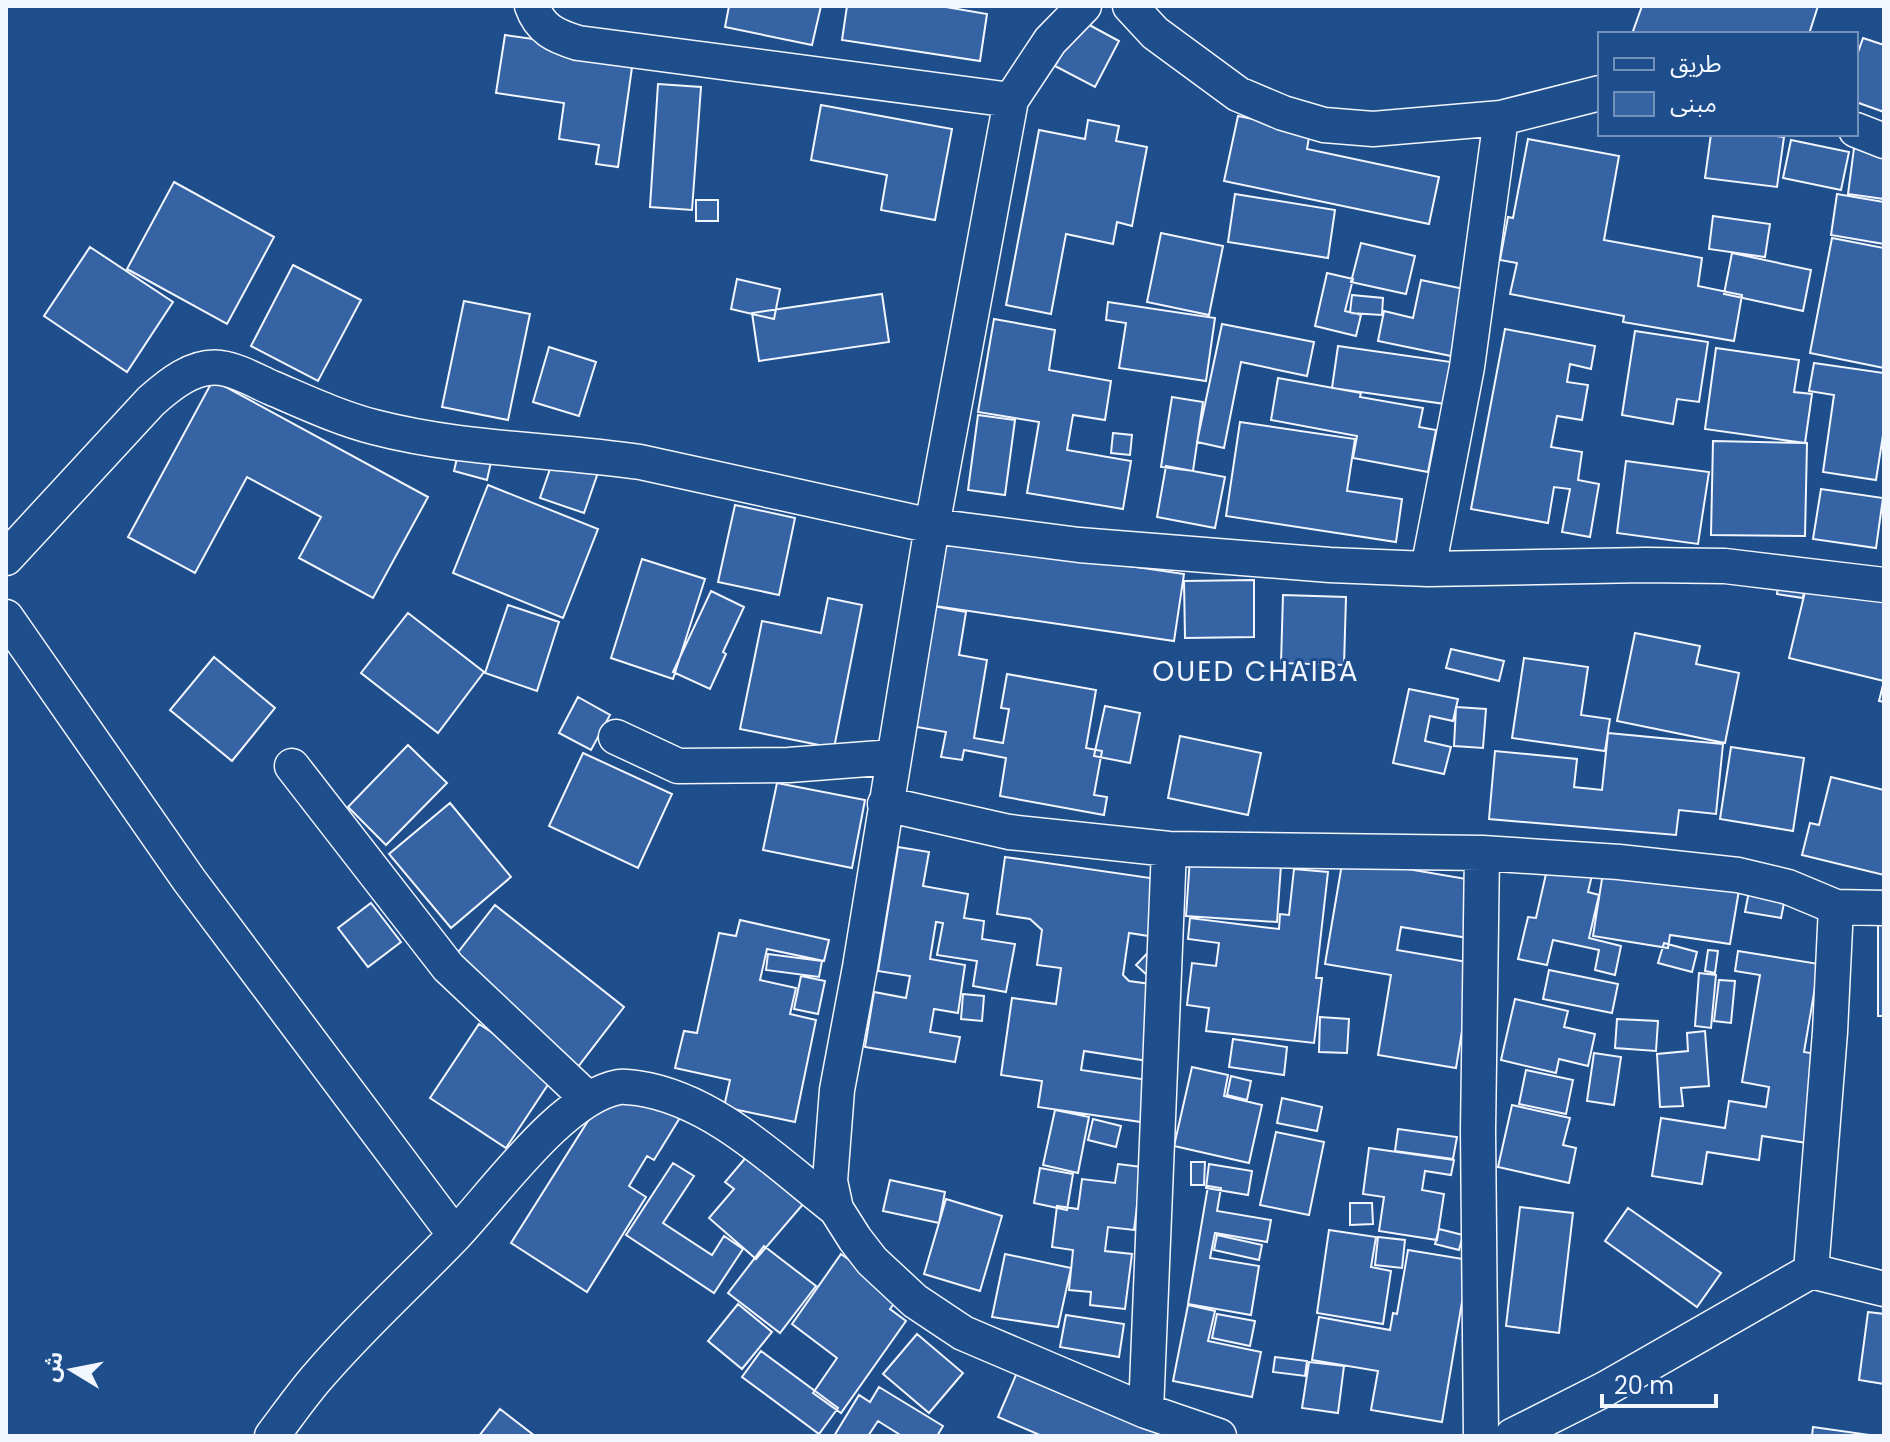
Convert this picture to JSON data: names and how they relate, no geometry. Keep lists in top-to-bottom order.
{
  "districts": ["OUED CHAIBA"],
  "legend": ["طريق", "مبنى"],
  "scale_bar": "20 m",
  "north": "left"
}
